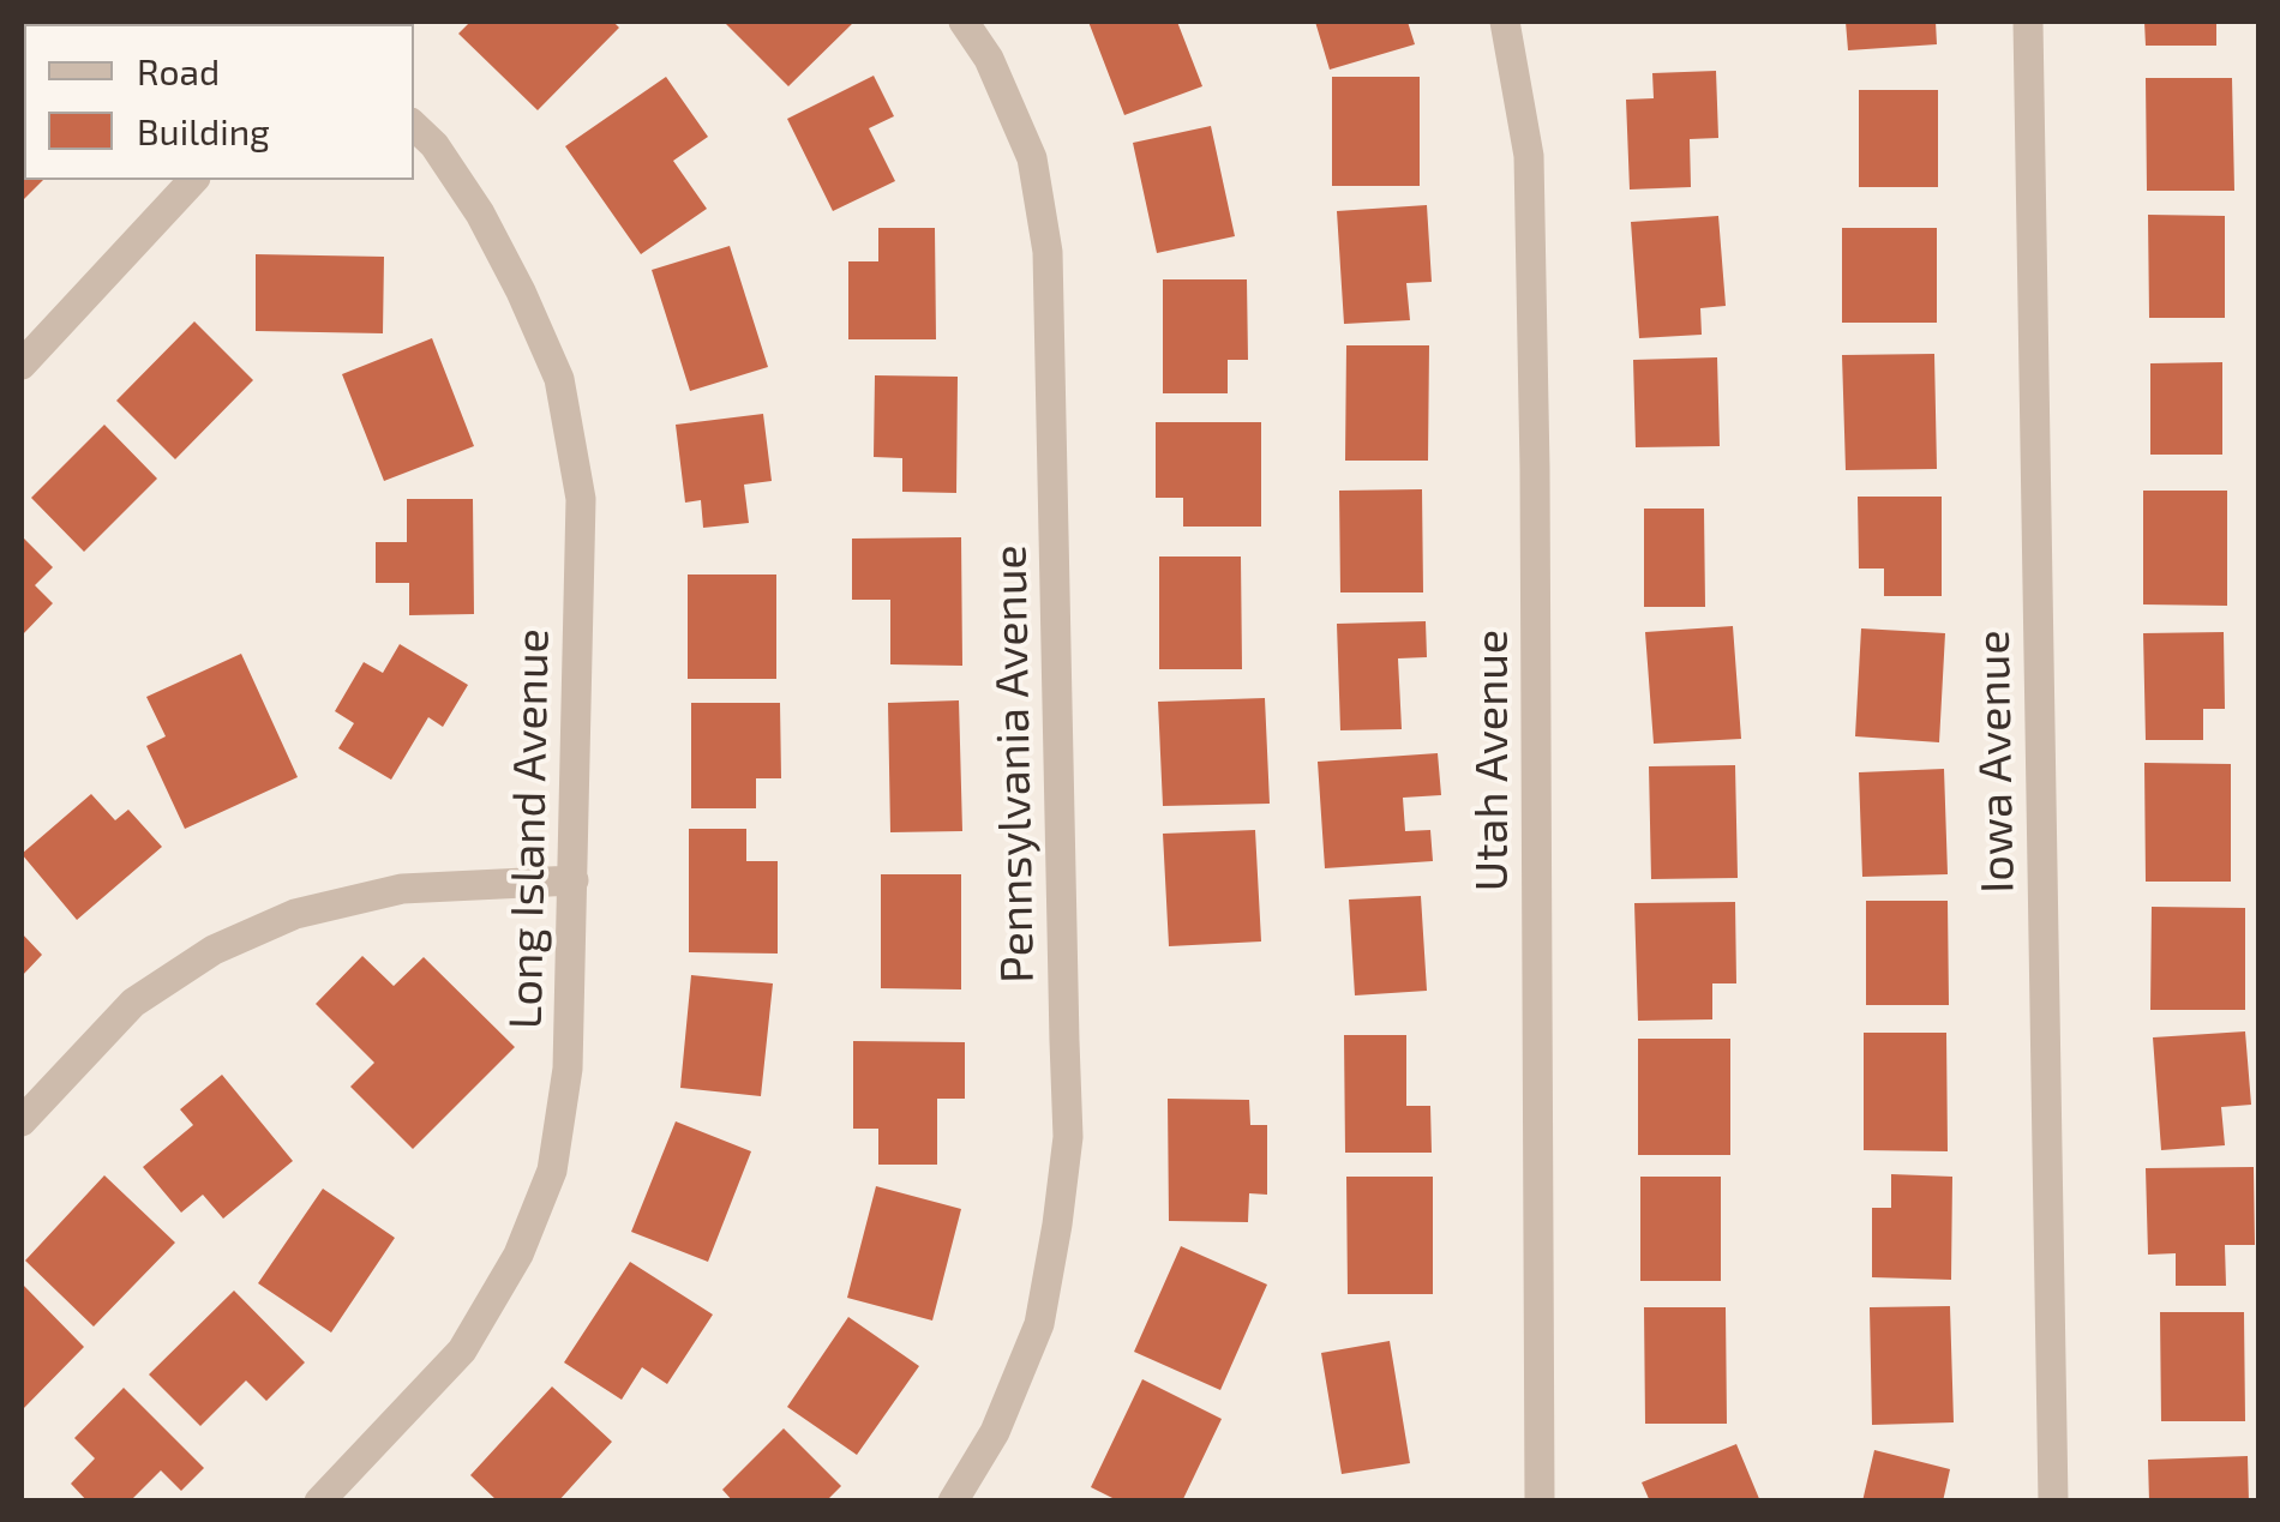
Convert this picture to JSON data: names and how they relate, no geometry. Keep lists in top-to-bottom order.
{
  "streets": {
    "street": [
      "Utah Avenue",
      "Iowa Avenue",
      "Pennsylvania Avenue",
      "Long Island Avenue"
    ]
  },
  "legend": ["Road", "Building"]
}
